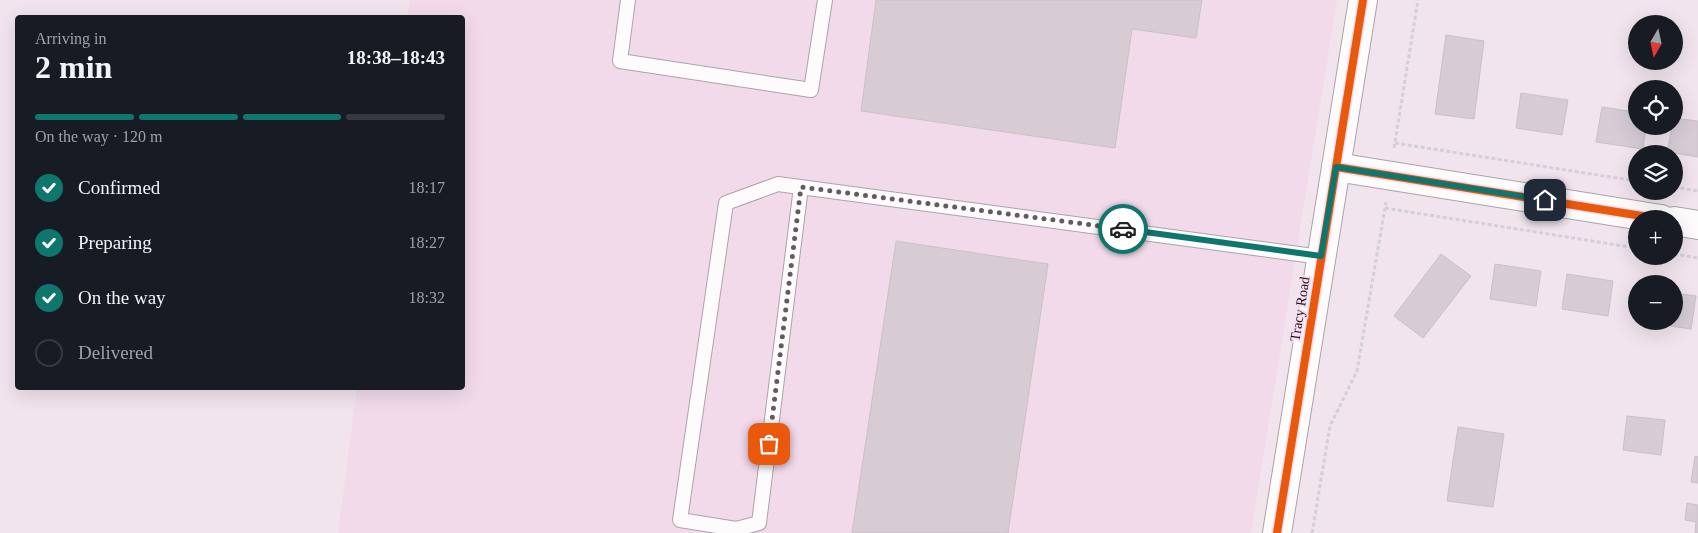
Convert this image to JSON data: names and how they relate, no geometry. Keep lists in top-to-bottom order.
{
  "streets": {
    "street": ["Tracy Road"]
  },
  "north": "bottom",
  "page": {
    "map_buttons": ["+", "−"],
    "heading": ["2 min", "Arriving in", "18:38–18:43"],
    "bar": "On the way · 120 m",
    "list": [
      ["Confirmed", "18:17"],
      ["Preparing", "18:27"],
      ["On the way", "18:32"],
      "Delivered"
    ]
  }
}
